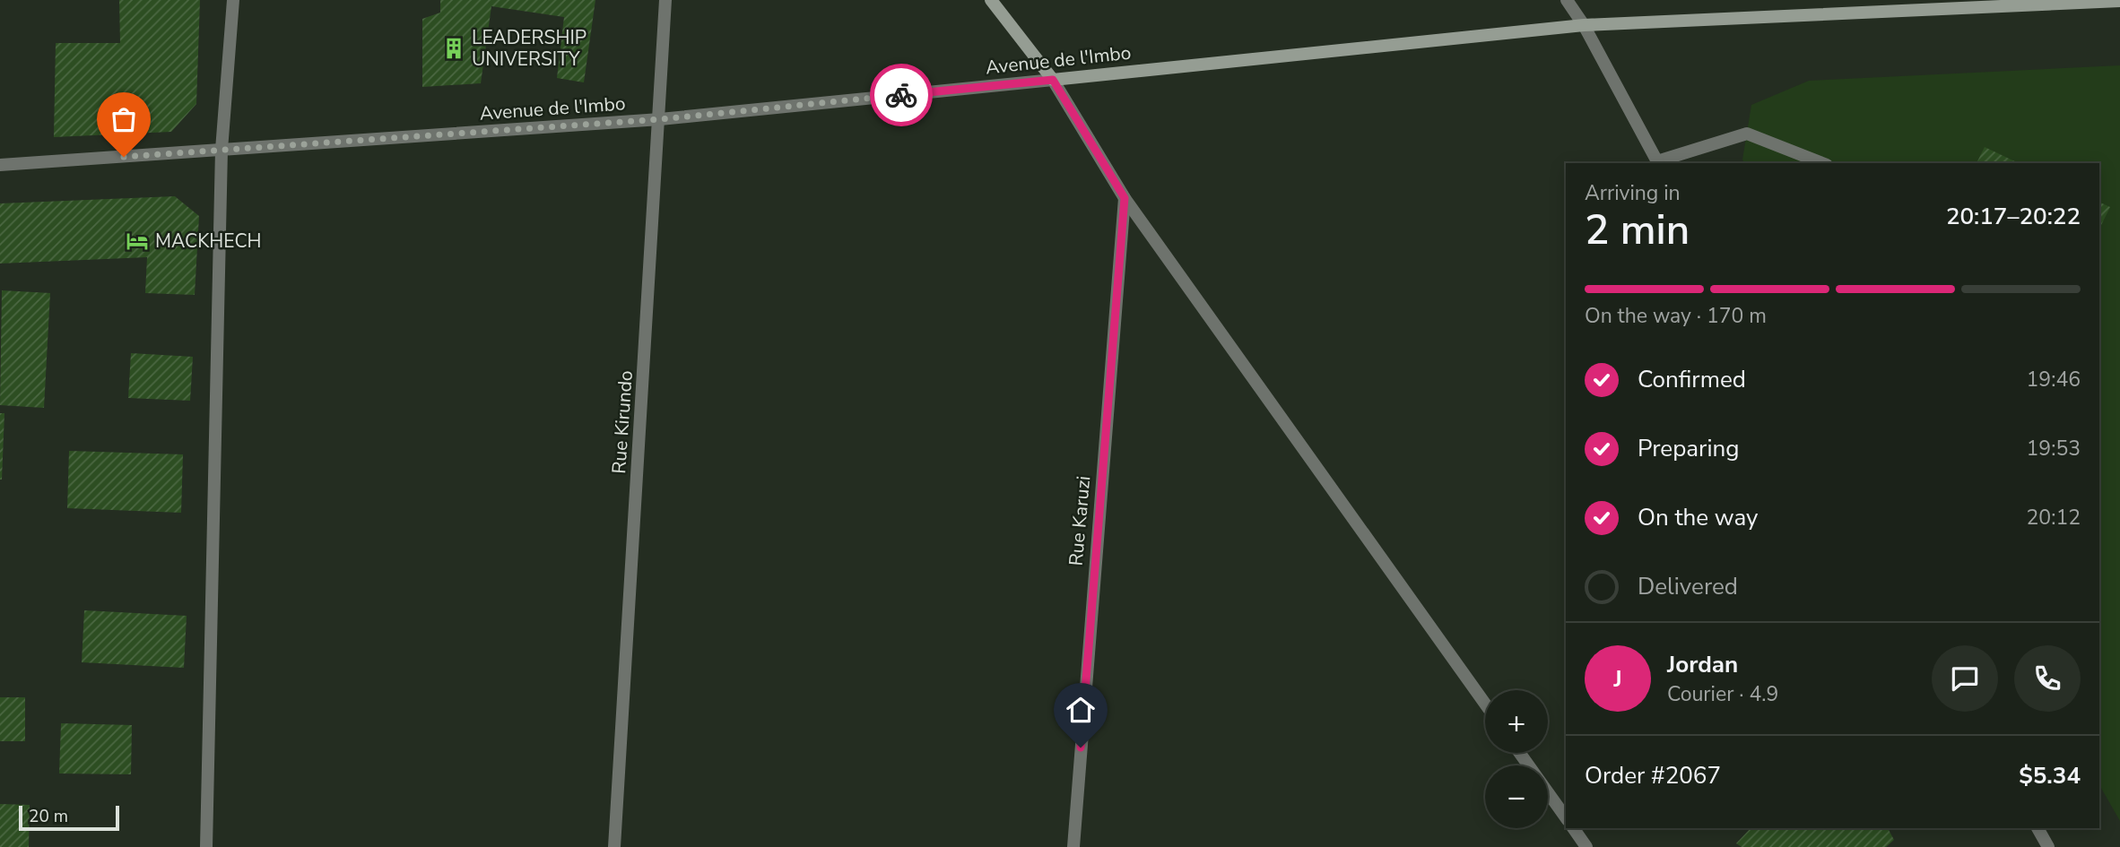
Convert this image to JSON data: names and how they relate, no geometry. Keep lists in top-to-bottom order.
{
  "streets": {
    "street": ["Avenue de l'Imbo", "Rue Kirundo", "Rue Karuzi"]
  },
  "crossings": [
    ["Avenue de l'Imbo", "Rue Kirundo"]
  ],
  "places": {
    "building": ["LEADERSHIP UNIVERSITY"],
    "hotel": ["MACKHECH"]
  },
  "scale_bar": "20 m",
  "page": {
    "heading": ["2 min", "Arriving in", "20:17–20:22"],
    "panel": [
      "Jordan",
      "Courier · 4.9",
      "Order #2067",
      "$5.34"
    ],
    "bar": "On the way · 170 m",
    "list": [
      ["Confirmed", "19:46"],
      ["Preparing", "19:53"],
      ["On the way", "20:12"],
      "Delivered"
    ],
    "round": "J",
    "map_buttons": ["+", "−"],
    "scale": "20 m"
  }
}
